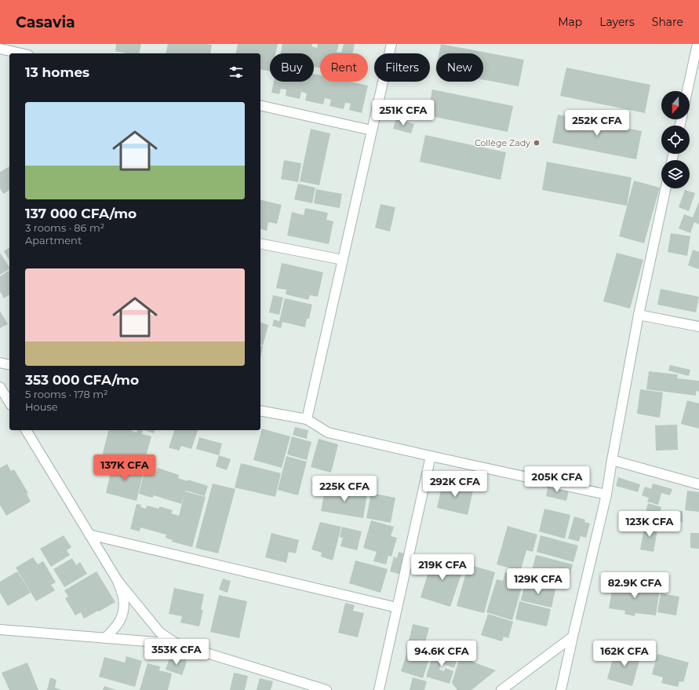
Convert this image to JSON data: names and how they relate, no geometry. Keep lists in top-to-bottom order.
{
  "places": ["Collège Zady"],
  "north": "bottom",
  "page": {
    "header": "Casavia",
    "nav": ["Map", "Layers", "Share"],
    "chip": [
      "Buy",
      "Rent",
      "Filters",
      "New"
    ],
    "heading": "13 homes",
    "list": [
      {
        "name": "137 000 CFA/mo",
        "note": "3 rooms · 86 m² · Apartment"
      },
      {
        "name": "353 000 CFA/mo",
        "note": "5 rooms · 178 m² · House"
      }
    ],
    "price": [
      "251K CFA",
      "252K CFA",
      "137K CFA",
      "205K CFA",
      "292K CFA",
      "225K CFA",
      "123K CFA",
      "219K CFA",
      "129K CFA",
      "82.9K CFA",
      "353K CFA",
      "94.6K CFA",
      "162K CFA"
    ]
  }
}
